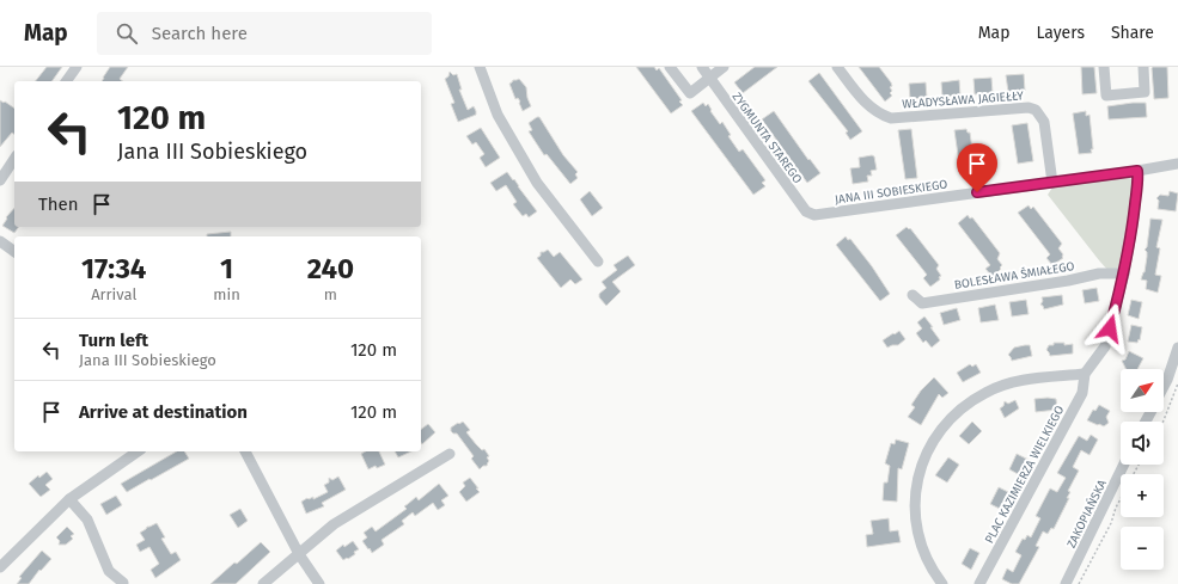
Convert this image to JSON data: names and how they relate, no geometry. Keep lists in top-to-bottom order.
{
  "streets": {
    "street": [
      "WŁADYSŁAWA JAGIEŁŁY",
      "ZYGMUNTA STAREGO",
      "JANA III SOBIESKIEGO",
      "BOLESŁAWA ŚMIAŁEGO",
      "PLAC KAZIMIERZA WIELKIEGO",
      "ZAKOPIAŃSKA"
    ]
  },
  "crossings": [
    ["WŁADYSŁAWA JAGIEŁŁY", "JANA III SOBIESKIEGO"],
    ["ZYGMUNTA STAREGO", "JANA III SOBIESKIEGO"]
  ],
  "north": "top right",
  "page": {
    "header": "Map",
    "search": "Search here",
    "nav": ["Map", "Layers", "Share"],
    "turn": ["120 m", "Jana III Sobieskiego"],
    "then": "Then",
    "eta": [
      "17:34",
      "Arrival",
      "1",
      "min",
      "240",
      "m"
    ],
    "list": [
      {
        "name": "Turn left",
        "note": "Jana III Sobieskiego",
        "value": "120 m"
      },
      {
        "name": "Arrive at destination",
        "value": "120 m"
      }
    ],
    "map_buttons": ["+", "−"]
  }
}
